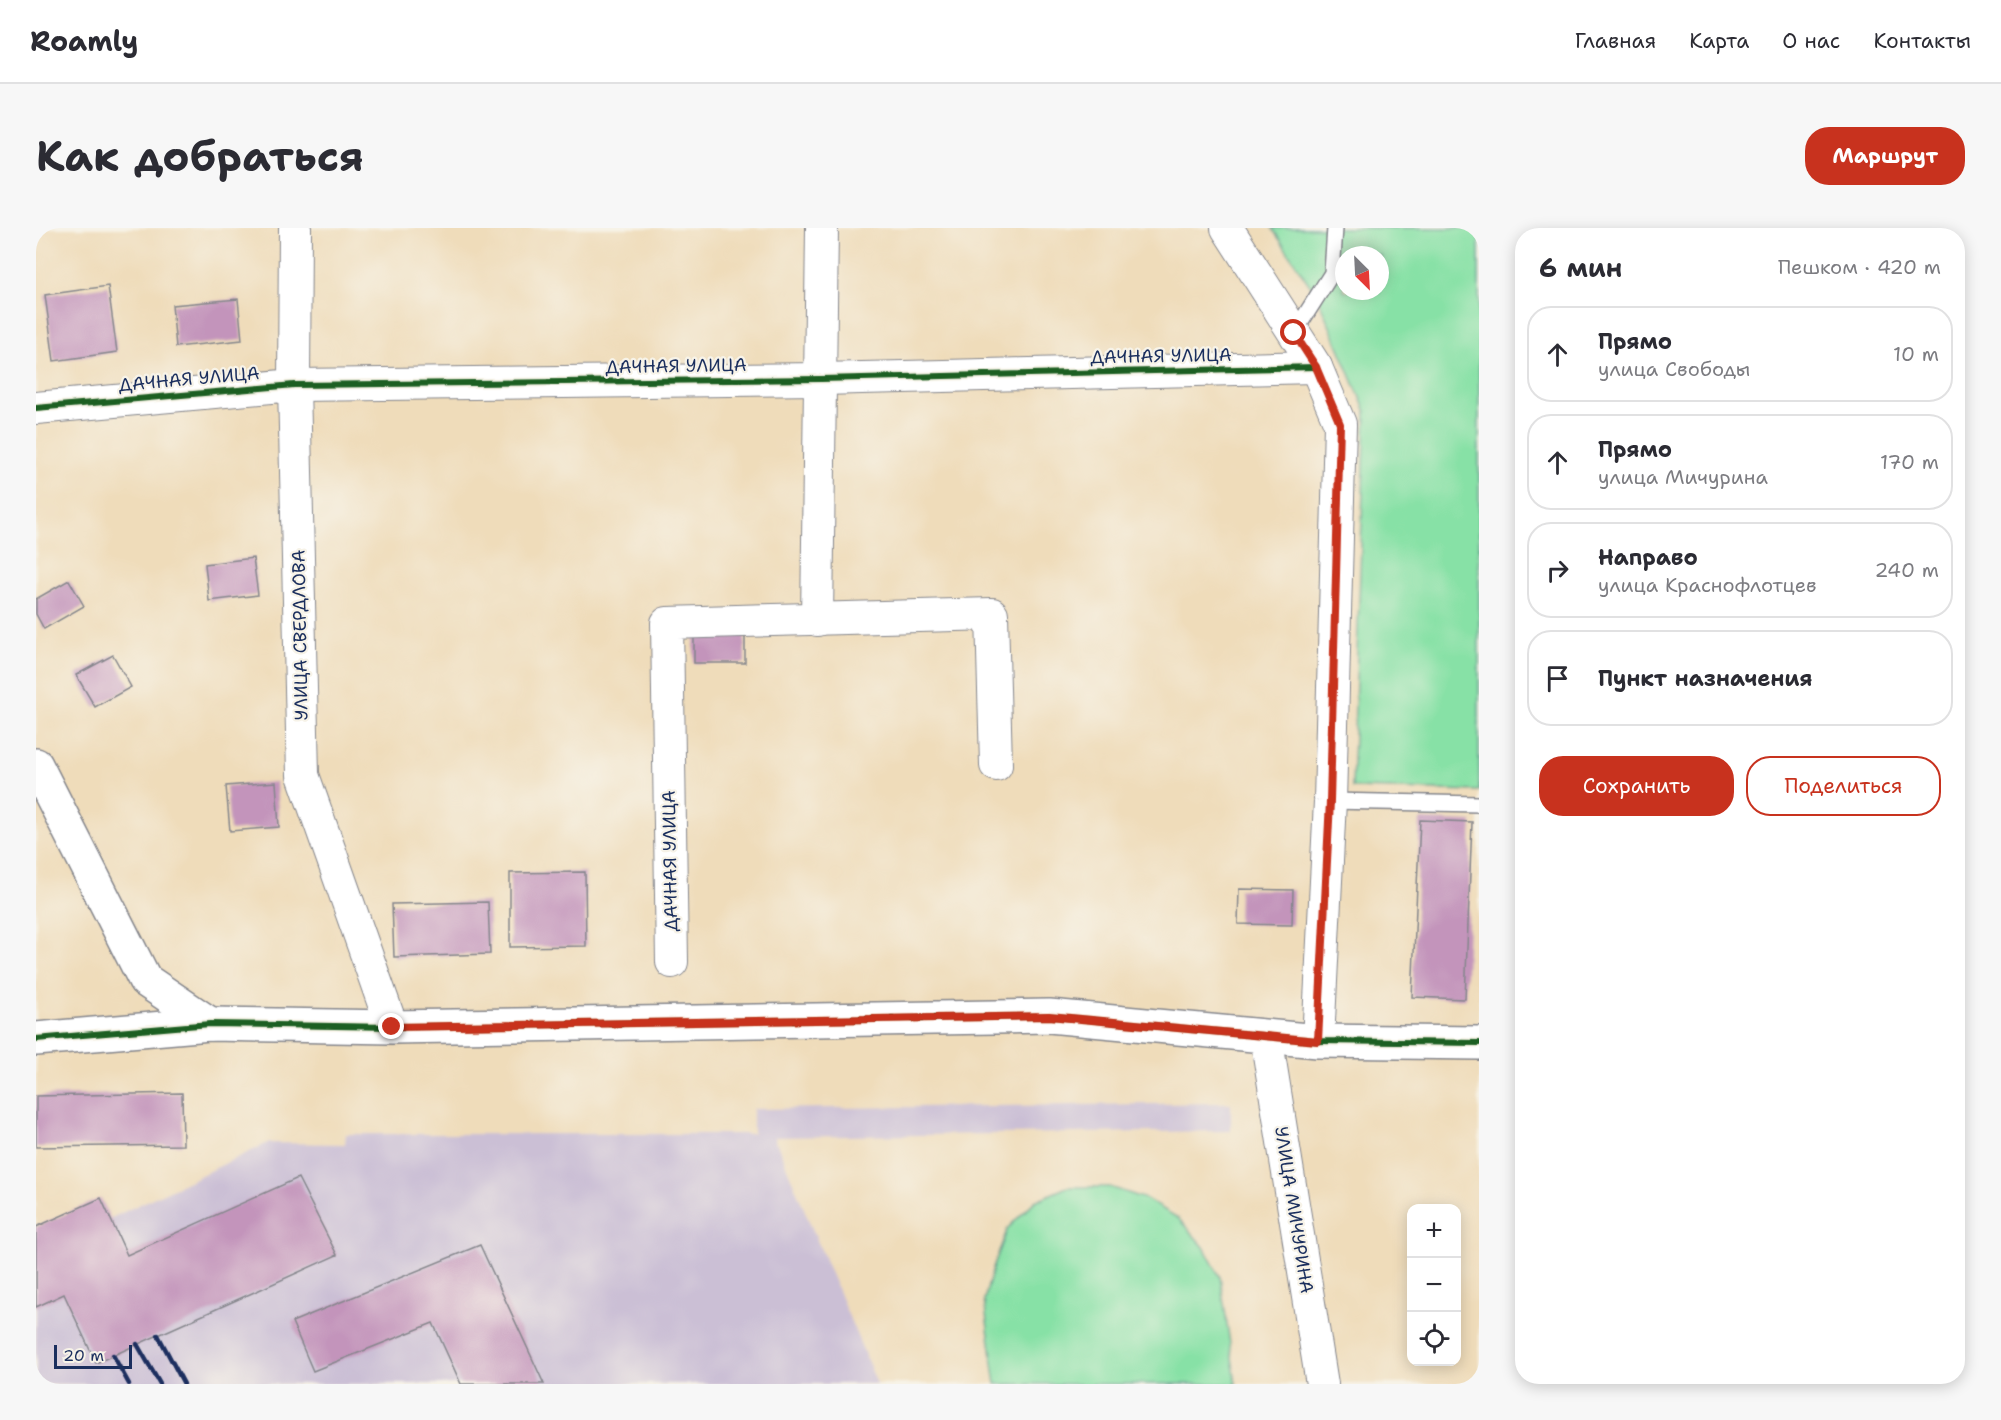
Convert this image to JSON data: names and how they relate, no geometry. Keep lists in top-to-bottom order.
{
  "streets": {
    "street": ["ДАЧНАЯ УЛИЦА", "УЛИЦА СВЕРДЛОВА", "УЛИЦА МИЧУРИНА"]
  },
  "crossings": [
    ["ДАЧНАЯ УЛИЦА", "УЛИЦА СВЕРДЛОВА"]
  ],
  "scale_bar": "20 m",
  "north": "bottom right",
  "page": {
    "header": "Roamly",
    "nav": [
      "Главная",
      "Карта",
      "О нас",
      "Контакты"
    ],
    "buttons": [
      "Маршрут",
      ["Сохранить", "Поделиться"]
    ],
    "title": "Как добраться",
    "heading": ["6 мин", "Пешком · 420 m"],
    "list": [
      ["Прямо", "улица Свободы", "10 m"],
      ["Прямо", "улица Мичурина", "170 m"],
      ["Направо", "улица Краснофлотцев", "240 m"],
      "Пункт назначения"
    ],
    "map_buttons": ["+", "−"],
    "scale": "20 m"
  }
}
